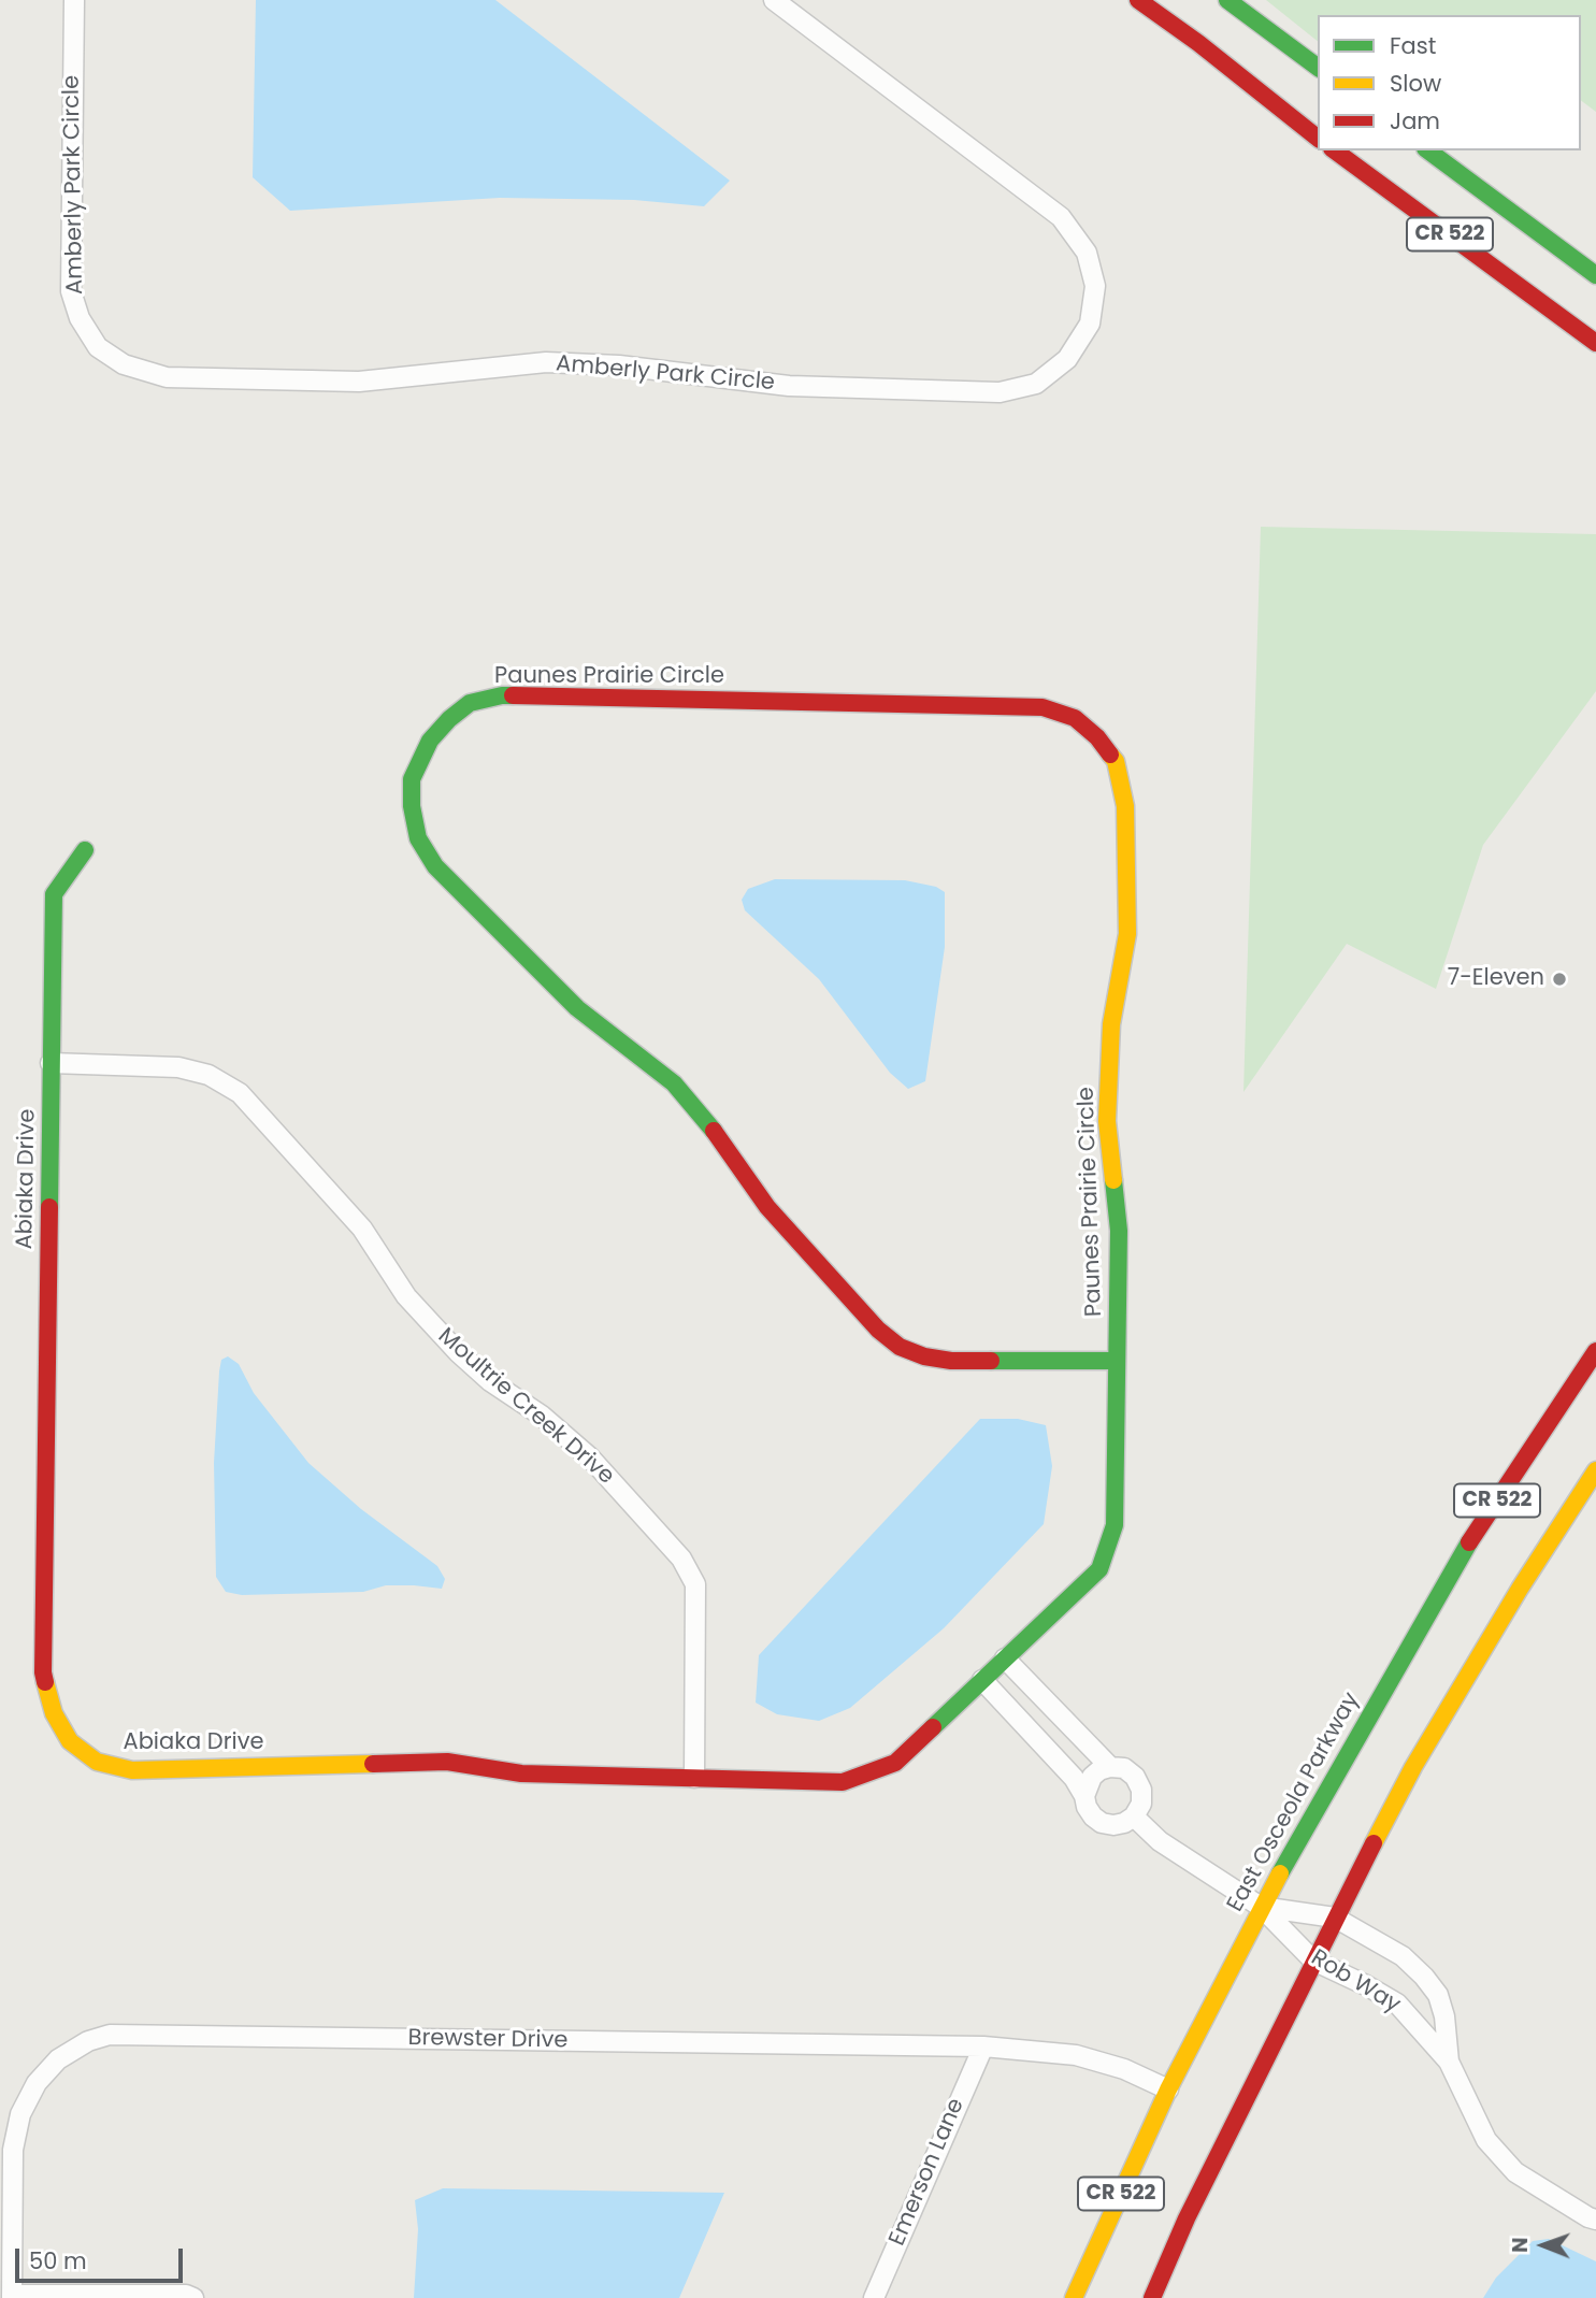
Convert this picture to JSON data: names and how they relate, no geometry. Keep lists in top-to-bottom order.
{
  "streets": {
    "street": [
      "Amberly Park Circle",
      "CR 522",
      "Paunes Prairie Circle",
      "Abiaka Drive",
      "Moultrie Creek Drive",
      "East Osceola Parkway",
      "Rob Way",
      "Brewster Drive",
      "Emerson Lane"
    ]
  },
  "crossings": [
    ["CR 522", "Rob Way"],
    ["Paunes Prairie Circle", "Abiaka Drive"],
    ["Abiaka Drive", "Moultrie Creek Drive"],
    ["East Osceola Parkway", "Rob Way"],
    ["East Osceola Parkway", "Brewster Drive"],
    ["Brewster Drive", "Emerson Lane"]
  ],
  "places": ["7-Eleven"],
  "legend": ["Fast", "Slow", "Jam"],
  "scale_bar": "50 m",
  "north": "left"
}
